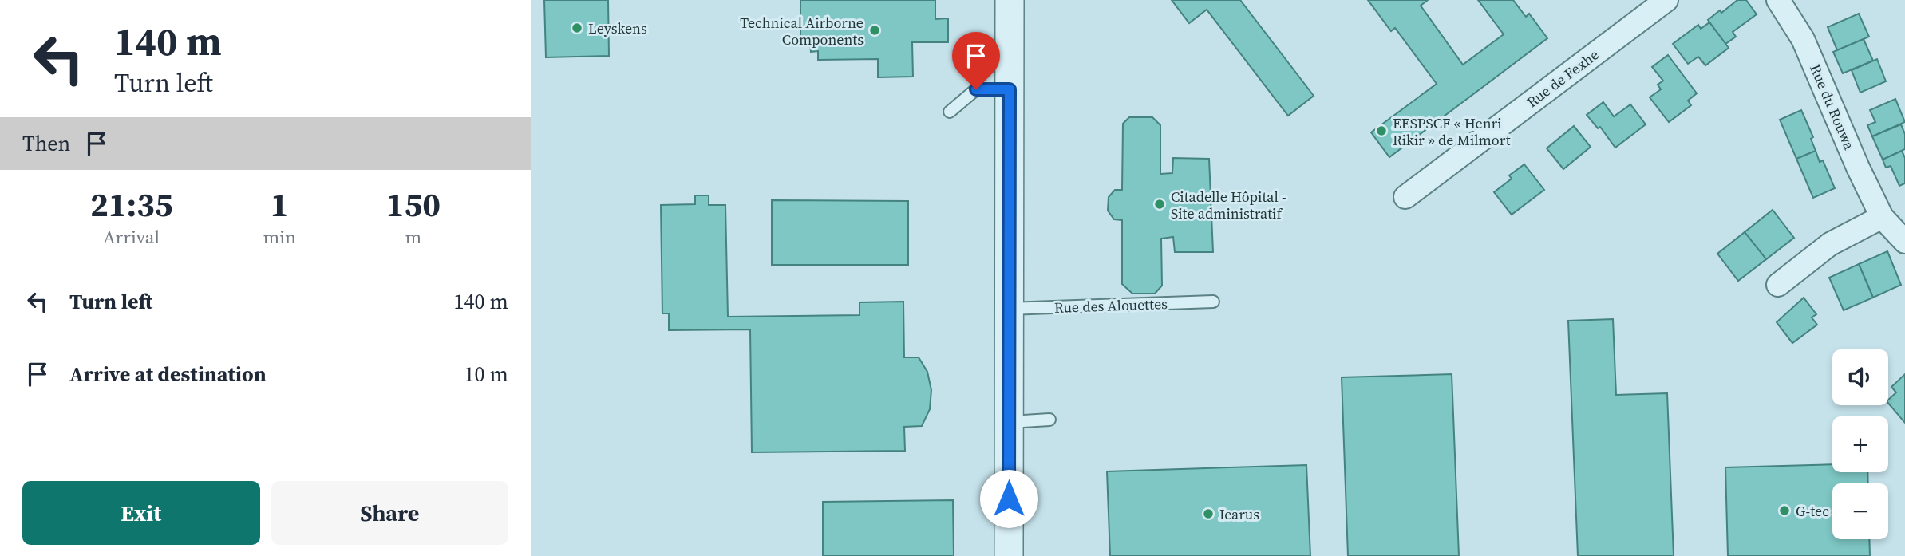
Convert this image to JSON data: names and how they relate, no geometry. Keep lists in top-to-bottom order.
{
  "streets": {
    "street": ["Rue de Fexhe", "Rue du Rouwa"],
    "lane": ["Rue des Alouettes"]
  },
  "places": [
    "Leyskens",
    "Technical Airborne Components",
    "EESPSCF « Henri Rikir » de Milmort",
    "Citadelle Hôpital - Site administratif",
    "G-tec",
    "Icarus"
  ],
  "page": {
    "turn": ["140 m", "Turn left"],
    "then": "Then",
    "eta": [
      "21:35",
      "Arrival",
      "1",
      "min",
      "150",
      "m"
    ],
    "list": [
      {
        "name": "Turn left",
        "value": "140 m"
      },
      {
        "name": "Arrive at destination",
        "value": "10 m"
      }
    ],
    "map_buttons": ["+", "−"],
    "buttons": ["Exit", "Share"]
  }
}
